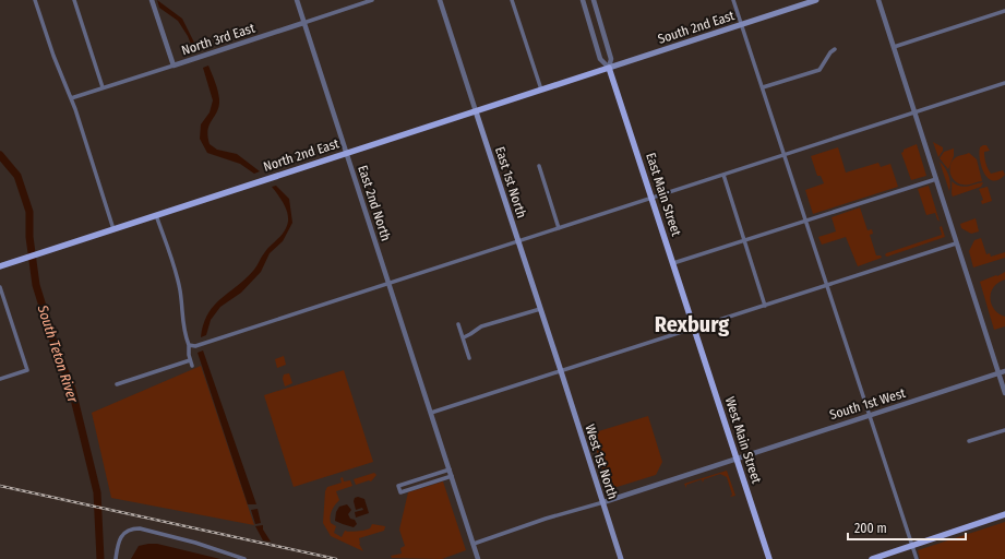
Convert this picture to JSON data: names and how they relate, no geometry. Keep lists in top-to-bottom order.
{
  "streets": {
    "main road": [
      "South 2nd East",
      "North 2nd East",
      "East 1st North",
      "East Main Street",
      "West Main Street",
      "West 1st North"
    ],
    "street": ["North 3rd East", "East 2nd North", "South 1st West"]
  },
  "crossings": [
    ["South 2nd East", "North 2nd East"],
    ["South 2nd East", "East Main Street"],
    ["North 3rd East", "East 2nd North"],
    ["North 2nd East", "East 1st North"],
    ["North 2nd East", "East Main Street"],
    ["North 2nd East", "East 2nd North"],
    ["East 1st North", "West 1st North"],
    ["East Main Street", "West Main Street"],
    ["South 1st West", "West Main Street"],
    ["South 1st West", "West 1st North"]
  ],
  "districts": ["Rexburg"],
  "water": ["South Teton River"],
  "scale_bar": "200 m"
}
